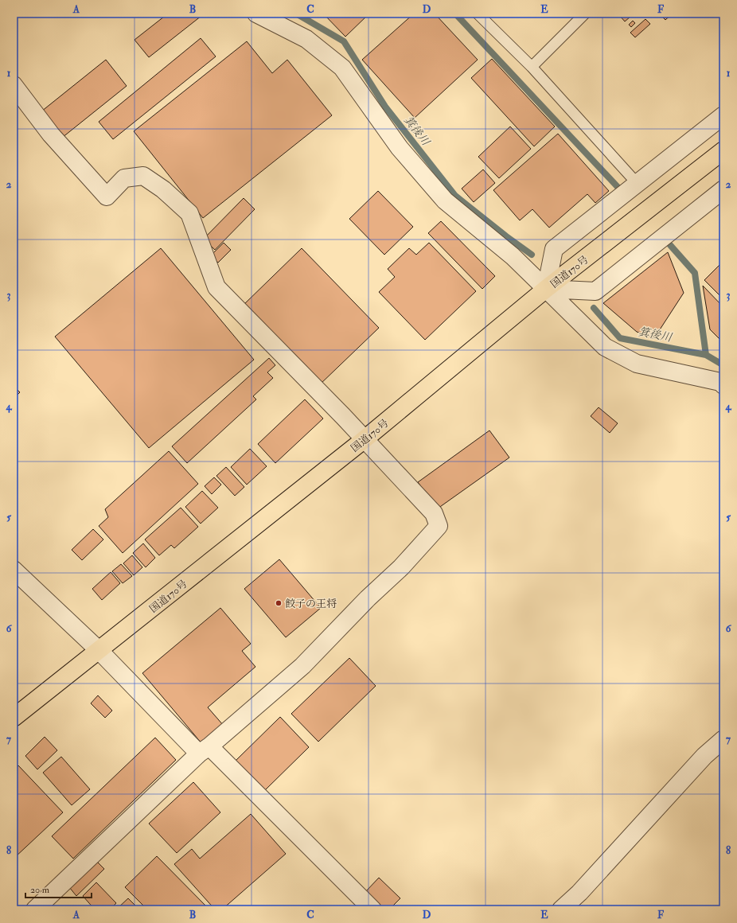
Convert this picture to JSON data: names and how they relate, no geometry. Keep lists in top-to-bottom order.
{
  "streets": {
    "highway": ["国道170号"]
  },
  "water": ["箕後川"],
  "places": ["餃子の王将"],
  "scale_bar": "20 m",
  "grid": {
    "columns": [
      "A",
      "B",
      "C",
      "D",
      "E",
      "F"
    ],
    "rows": [
      "1",
      "2",
      "3",
      "4",
      "5",
      "6",
      "7",
      "8"
    ]
  }
}
